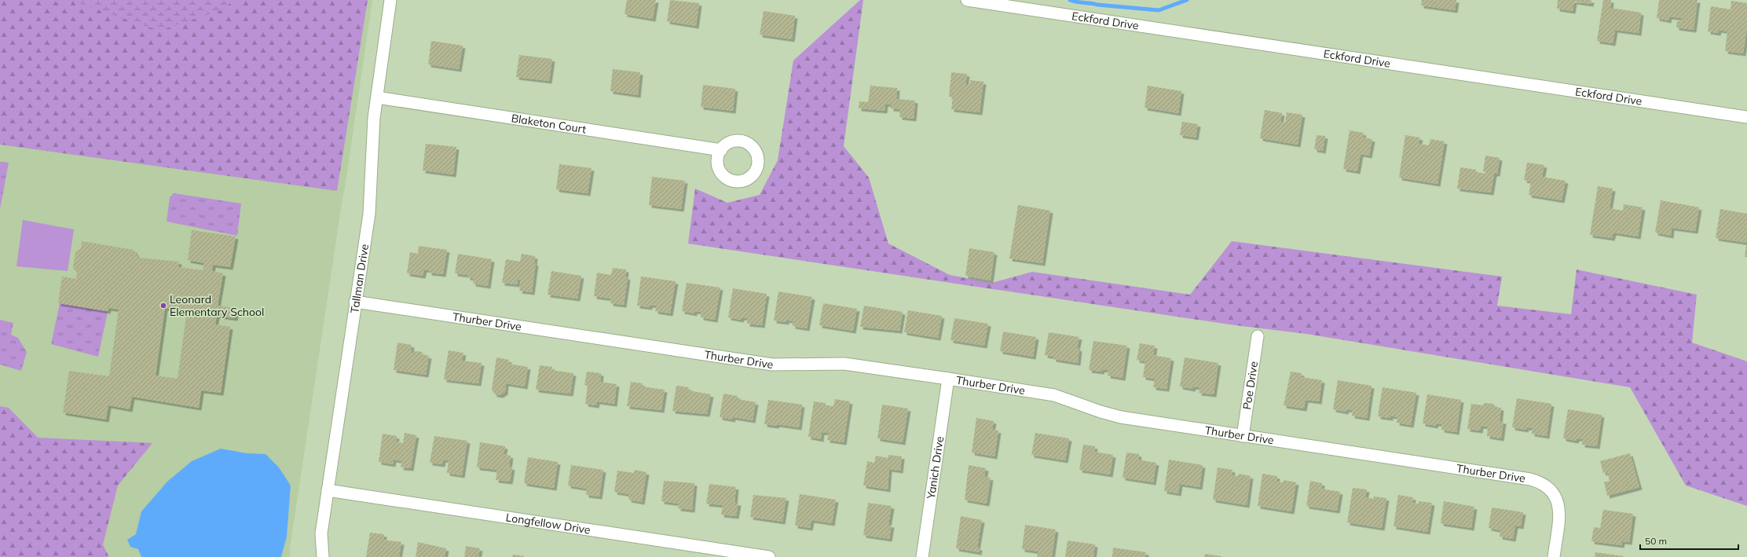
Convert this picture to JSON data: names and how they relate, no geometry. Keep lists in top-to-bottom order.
{
  "streets": {
    "street": [
      "Eckford Drive",
      "Blaketon Court",
      "Tallman Drive",
      "Thurber Drive",
      "Poe Drive",
      "Yanich Drive",
      "Longfellow Drive"
    ]
  },
  "crossings": [
    ["Blaketon Court", "Tallman Drive"],
    ["Tallman Drive", "Thurber Drive"],
    ["Tallman Drive", "Longfellow Drive"],
    ["Thurber Drive", "Poe Drive"],
    ["Thurber Drive", "Yanich Drive"]
  ],
  "places": ["Leonard Elementary School"],
  "scale_bar": "50 m"
}
